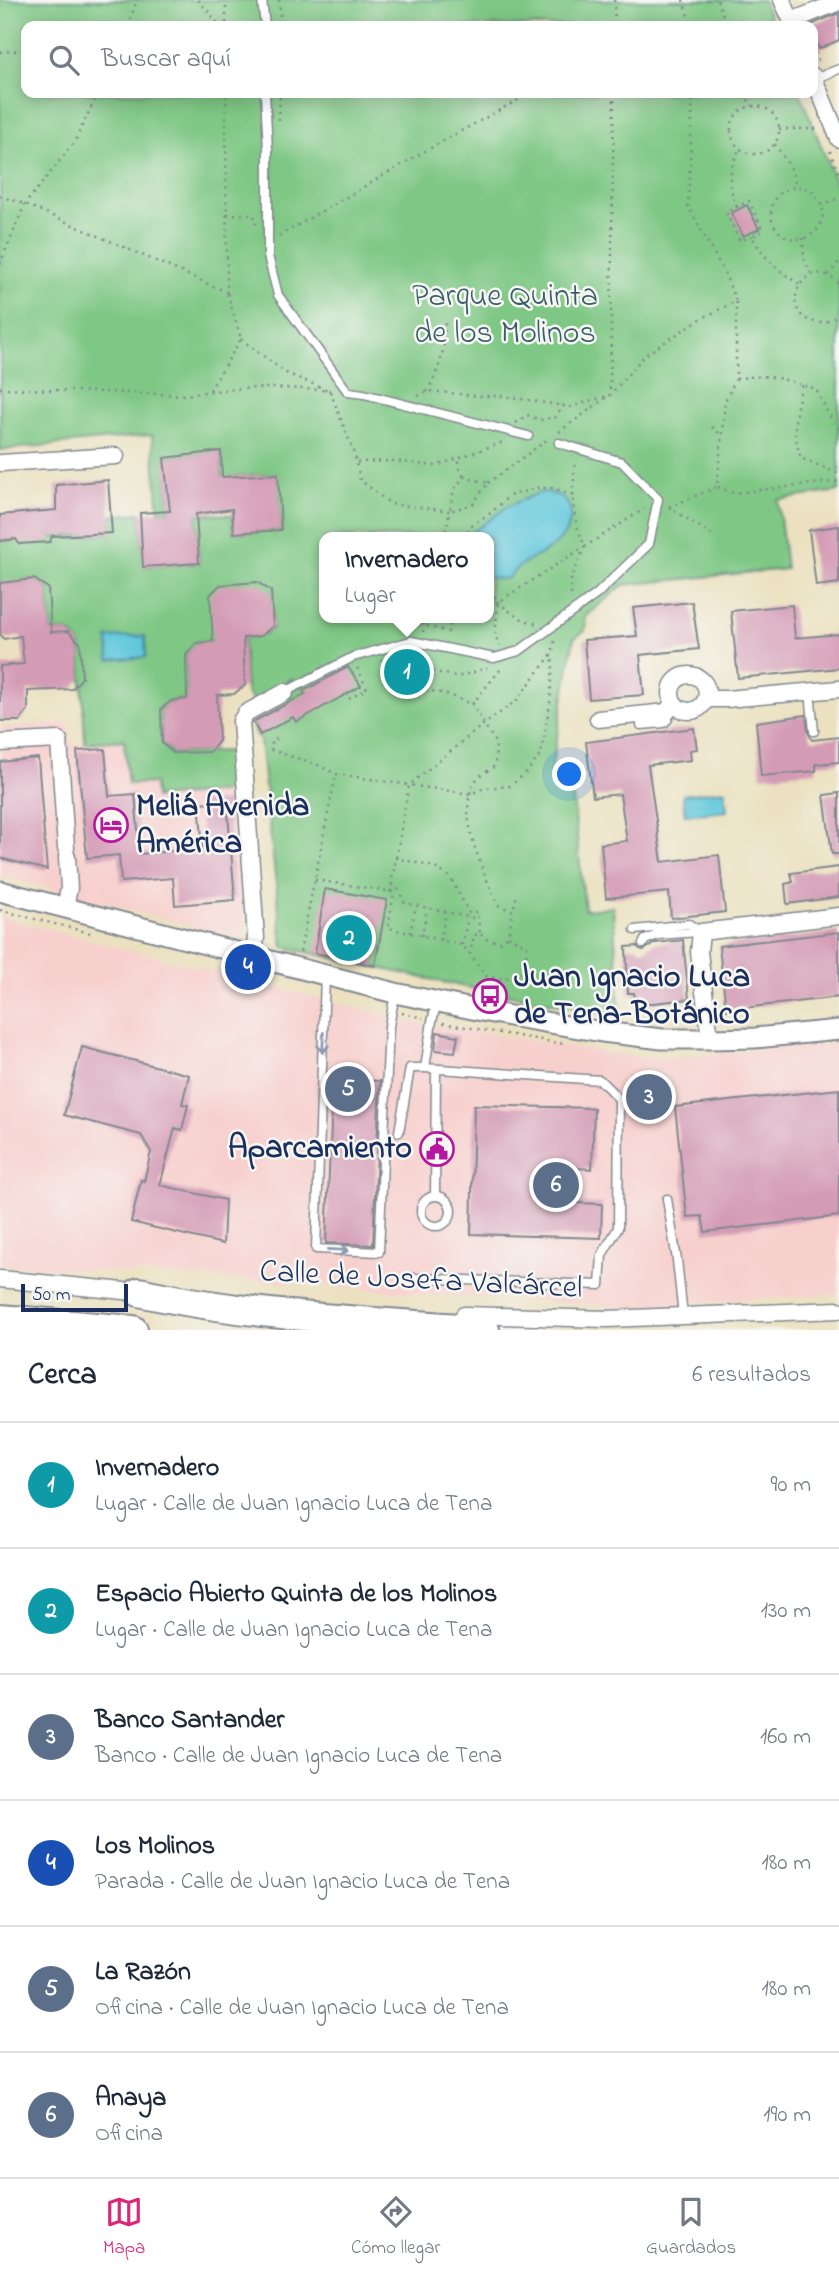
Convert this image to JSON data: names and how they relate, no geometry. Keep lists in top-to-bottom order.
{
  "streets": {
    "street": ["Calle de Josefa Valcárcel"]
  },
  "parks": ["Parque Quinta de los Molinos"],
  "places": {
    "hotel": ["Meliá Avenida América"],
    "bus stop": ["Juan Ignacio Luca de Tena-Botánico"],
    "public building": ["Aparcamiento"]
  },
  "scale_bar": "50 m",
  "page": {
    "search": "Buscar aquí",
    "popup": ["Invernadero", "Lugar"],
    "pins": [
      "1",
      "2",
      "4",
      "5",
      "3",
      "6"
    ],
    "scale": "50 m",
    "heading": ["Cerca", "6 resultados"],
    "list": [
      {
        "mark": "1",
        "name": "Invernadero",
        "note": "Lugar · Calle de Juan Ignacio Luca de Tena",
        "value": "90 m"
      },
      {
        "mark": "2",
        "name": "Espacio Abierto Quinta de los Molinos",
        "note": "Lugar · Calle de Juan Ignacio Luca de Tena",
        "value": "130 m"
      },
      {
        "mark": "3",
        "name": "Banco Santander",
        "note": "Banco · Calle de Juan Ignacio Luca de Tena",
        "value": "160 m"
      },
      {
        "mark": "4",
        "name": "Los Molinos",
        "note": "Parada · Calle de Juan Ignacio Luca de Tena",
        "value": "180 m"
      },
      {
        "mark": "5",
        "name": "La Razón",
        "note": "Oficina · Calle de Juan Ignacio Luca de Tena",
        "value": "180 m"
      },
      {
        "mark": "6",
        "name": "Anaya",
        "note": "Oficina",
        "value": "190 m"
      }
    ],
    "nav": ["Mapa", "Cómo llegar", "Guardados"]
  }
}
